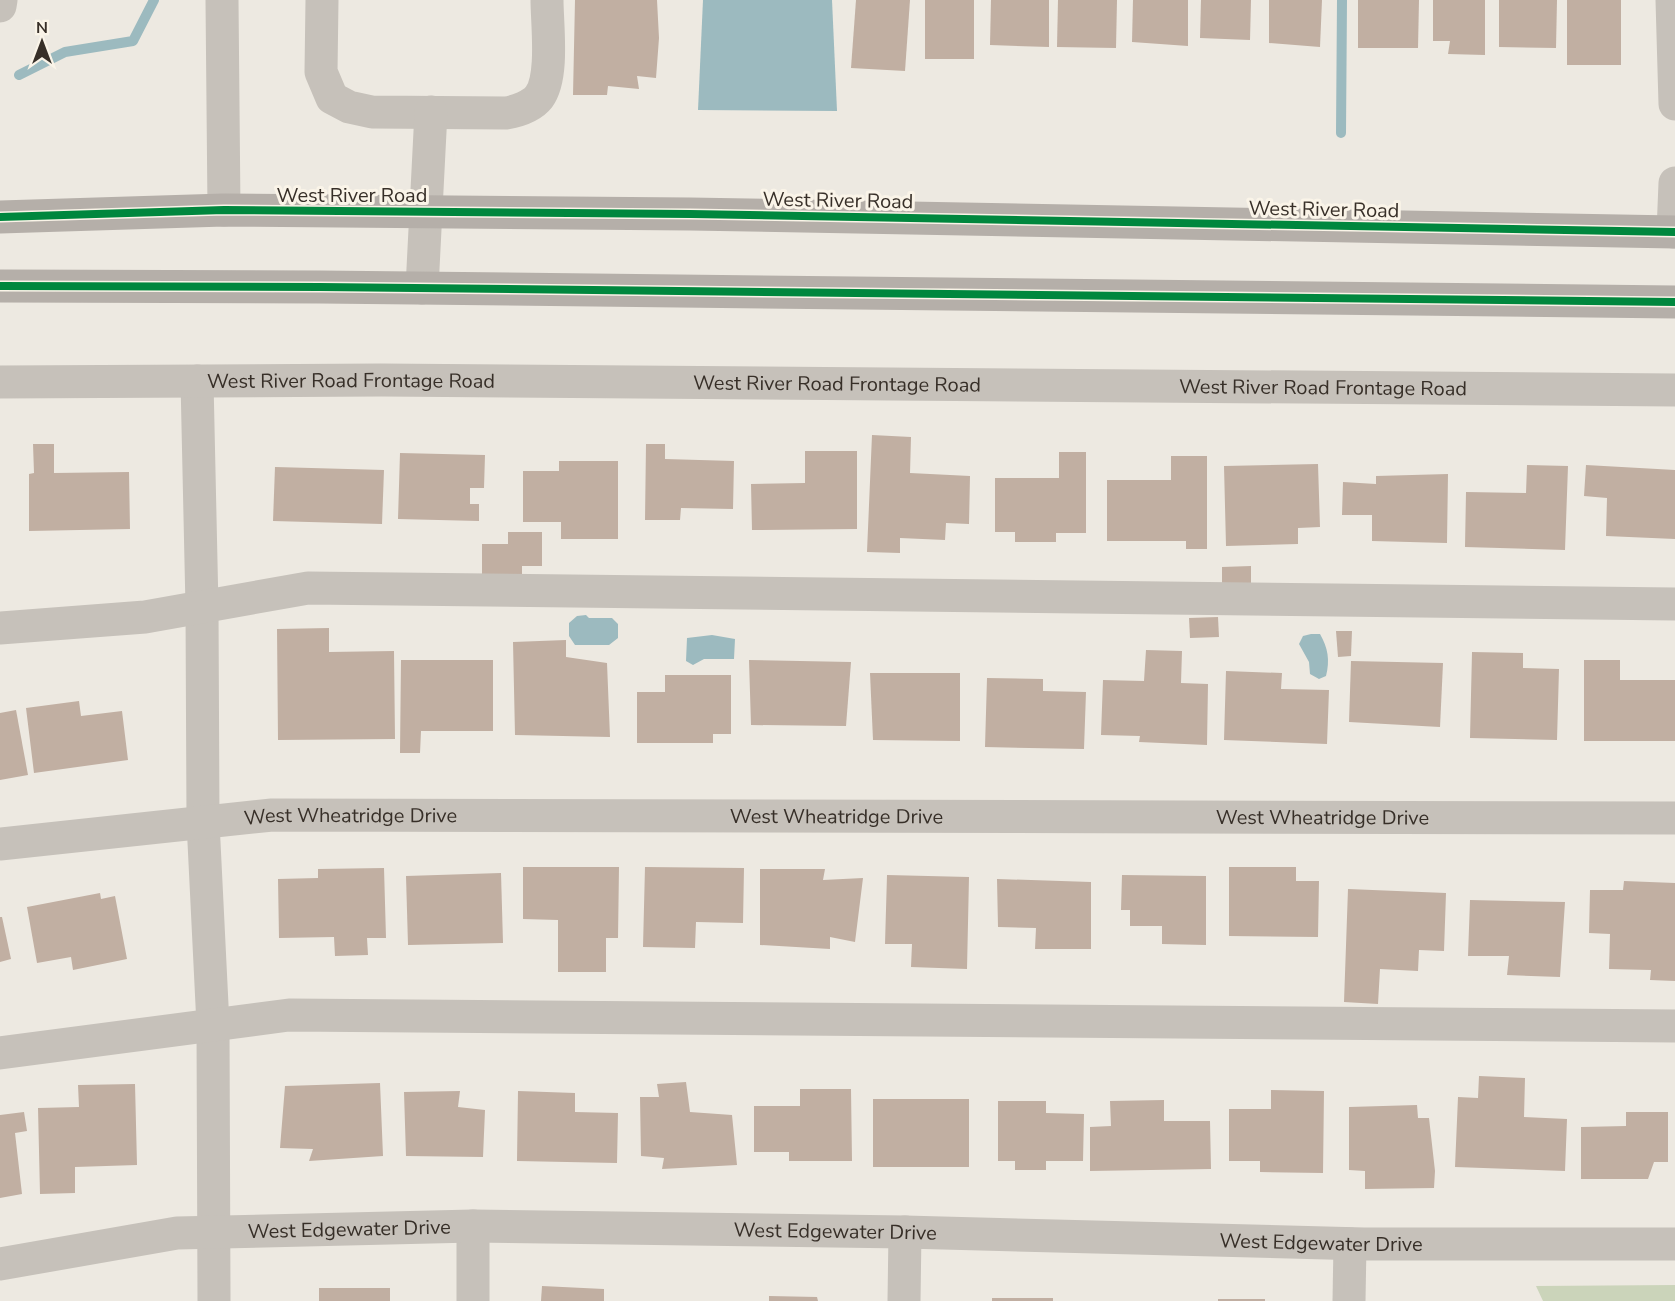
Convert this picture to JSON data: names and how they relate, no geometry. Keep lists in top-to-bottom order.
{
  "streets": {
    "main road": ["West River Road"],
    "street": ["West River Road Frontage Road", "West Wheatridge Drive", "West Edgewater Drive"]
  },
  "north": "top"
}
